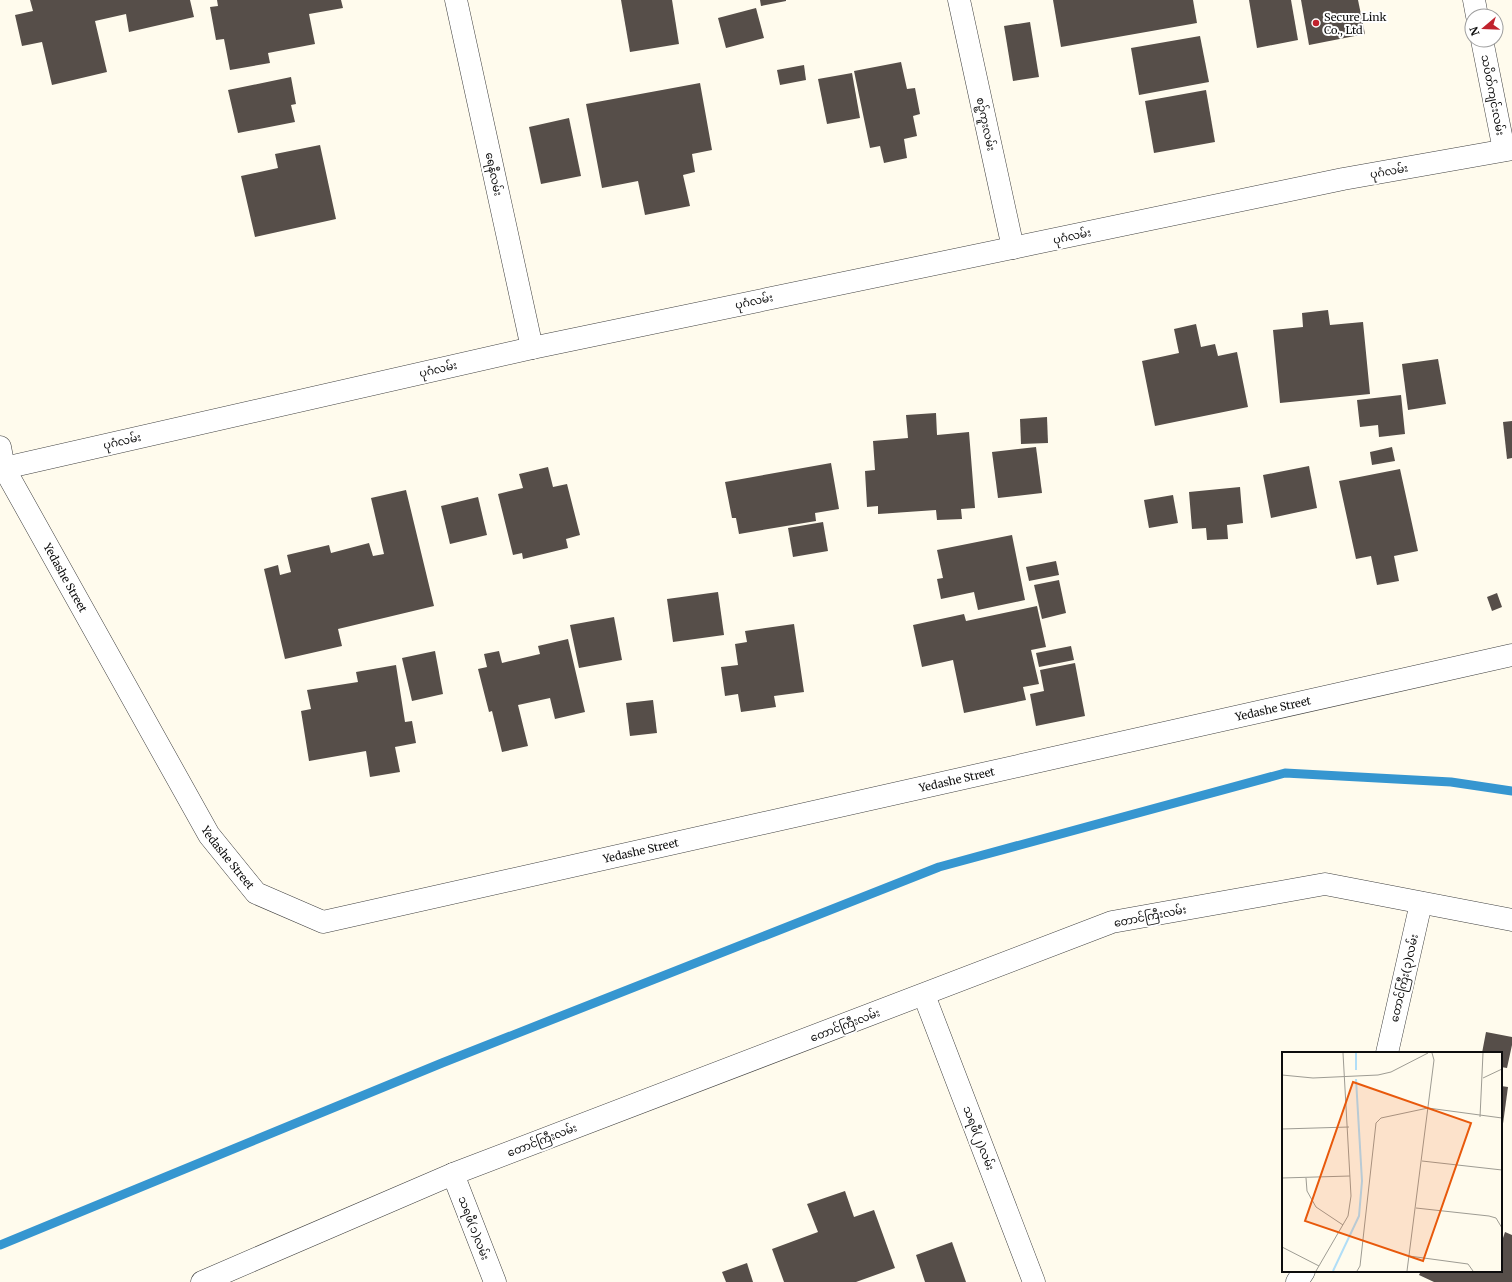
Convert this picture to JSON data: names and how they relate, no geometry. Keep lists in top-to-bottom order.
{
  "streets": {
    "street": [
      "သပိတ်ကျင်းလမ်း",
      "စဉ့်ကူးလမ်း",
      "ပုဂံလမ်း",
      "ရေနီလမ်း",
      "Yedashe Street",
      "တောင်ကြီးလမ်း",
      "တောင်ကြီး(၃)လမ်း",
      "သရဖီ(၂)လမ်း",
      "သရဖီ(၁)လမ်း"
    ]
  },
  "crossings": [
    ["သပိတ်ကျင်းလမ်း", "ပုဂံလမ်း"],
    ["စဉ့်ကူးလမ်း", "ပုဂံလမ်း"],
    ["ပုဂံလမ်း", "ရေနီလမ်း"],
    ["ပုဂံလမ်း", "Yedashe Street"],
    ["တောင်ကြီးလမ်း", "တောင်ကြီး(၃)လမ်း"],
    ["တောင်ကြီးလမ်း", "သရဖီ(၂)လမ်း"],
    ["တောင်ကြီးလမ်း", "သရဖီ(၁)လမ်း"]
  ],
  "places": ["Secure Link Co., Ltd"],
  "north": "left"
}
